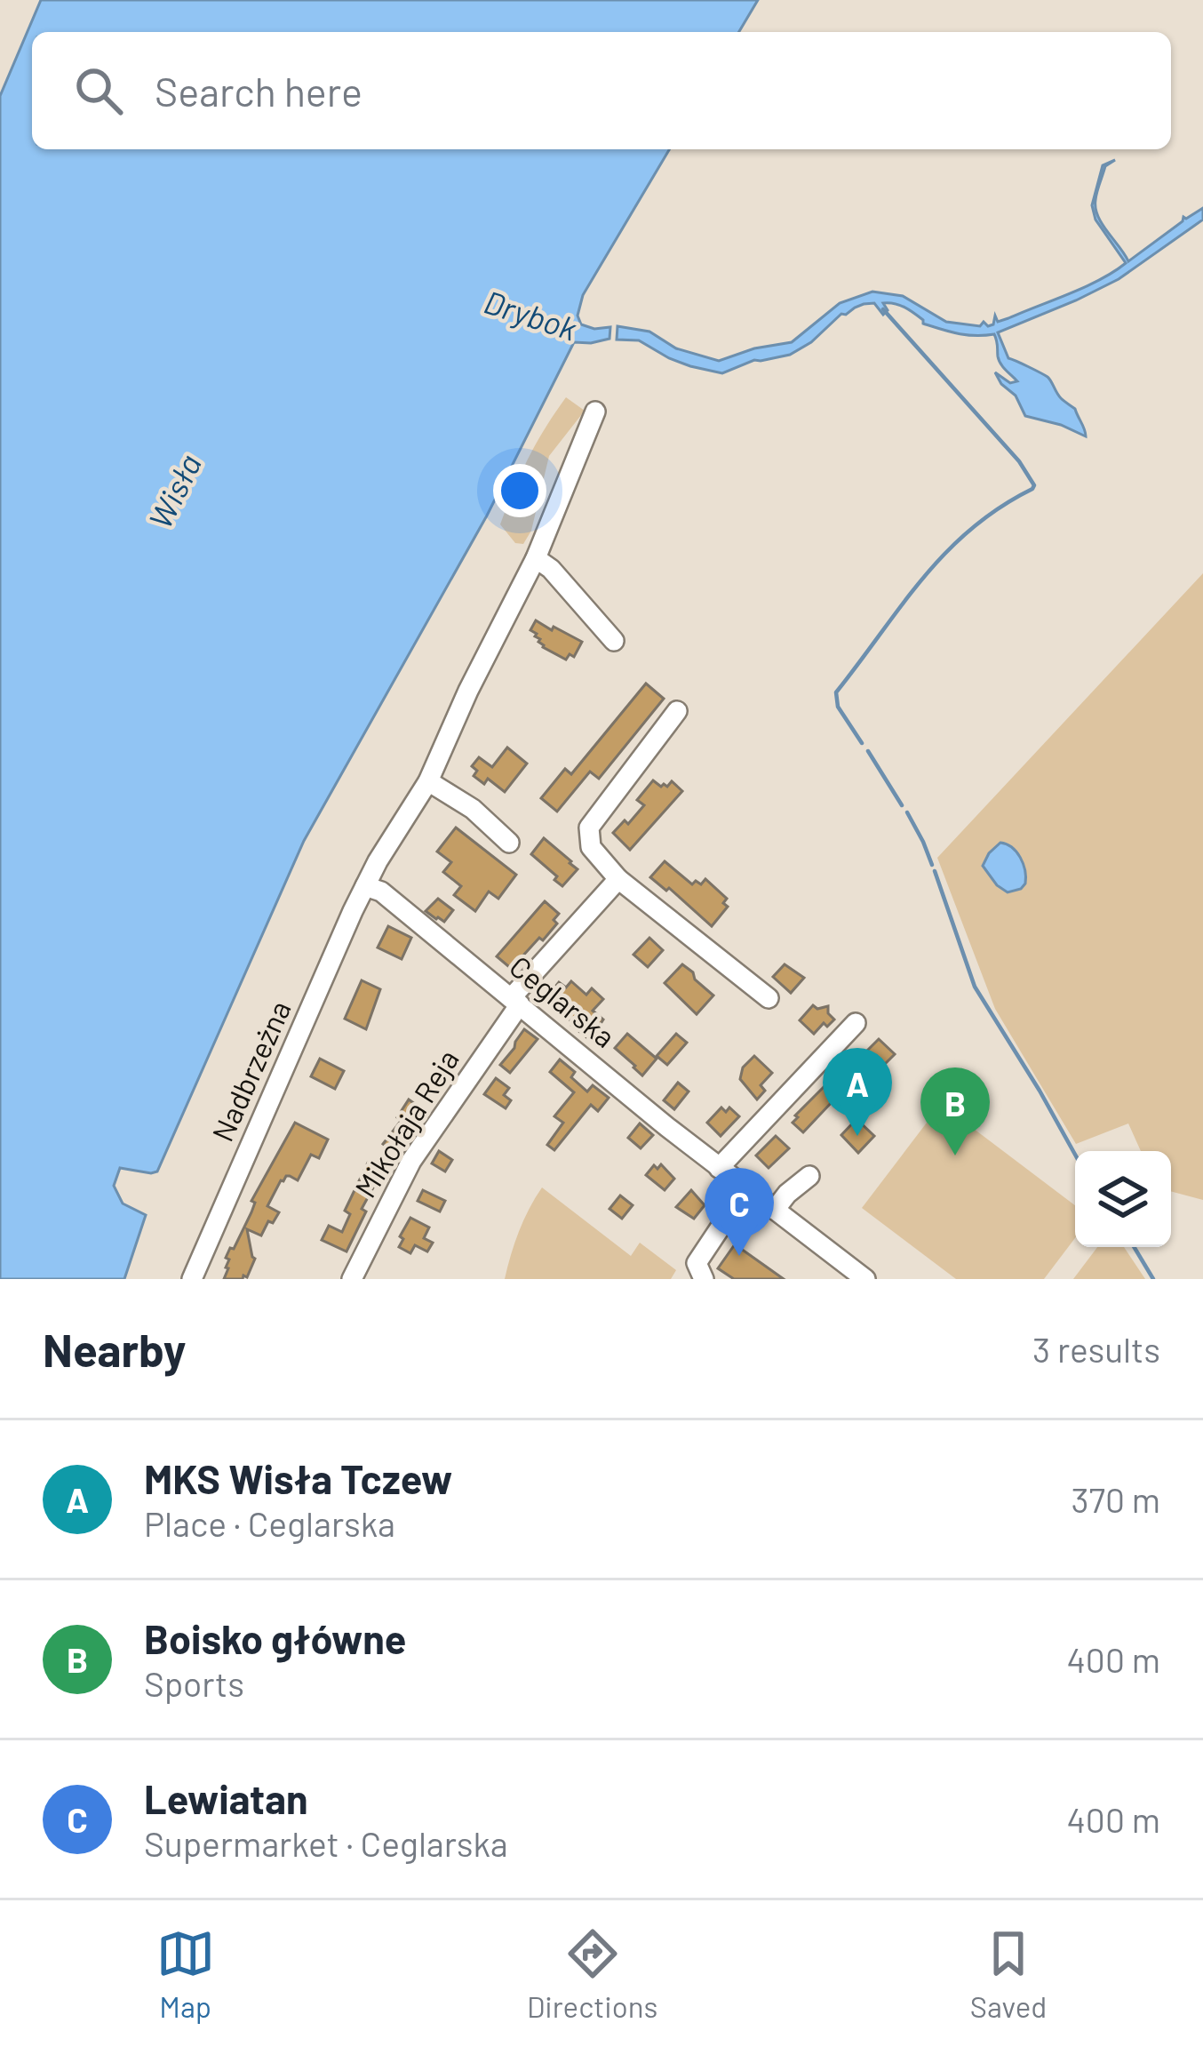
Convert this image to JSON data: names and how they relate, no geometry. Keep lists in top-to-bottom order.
{
  "streets": {
    "street": ["Ceglarska", "Nadbrzeżna", "Mikołaja Reja"]
  },
  "crossings": [
    ["Ceglarska", "Nadbrzeżna"],
    ["Ceglarska", "Mikołaja Reja"]
  ],
  "water": ["Drybok", "Wisła"],
  "page": {
    "search": "Search here",
    "pins": ["A", "B", "C"],
    "heading": ["Nearby", "3 results"],
    "list": [
      {
        "mark": "A",
        "name": "MKS Wisła Tczew",
        "note": "Place · Ceglarska",
        "value": "370 m"
      },
      {
        "mark": "B",
        "name": "Boisko główne",
        "note": "Sports",
        "value": "400 m"
      },
      {
        "mark": "C",
        "name": "Lewiatan",
        "note": "Supermarket · Ceglarska",
        "value": "400 m"
      }
    ],
    "nav": ["Map", "Directions", "Saved"]
  }
}
